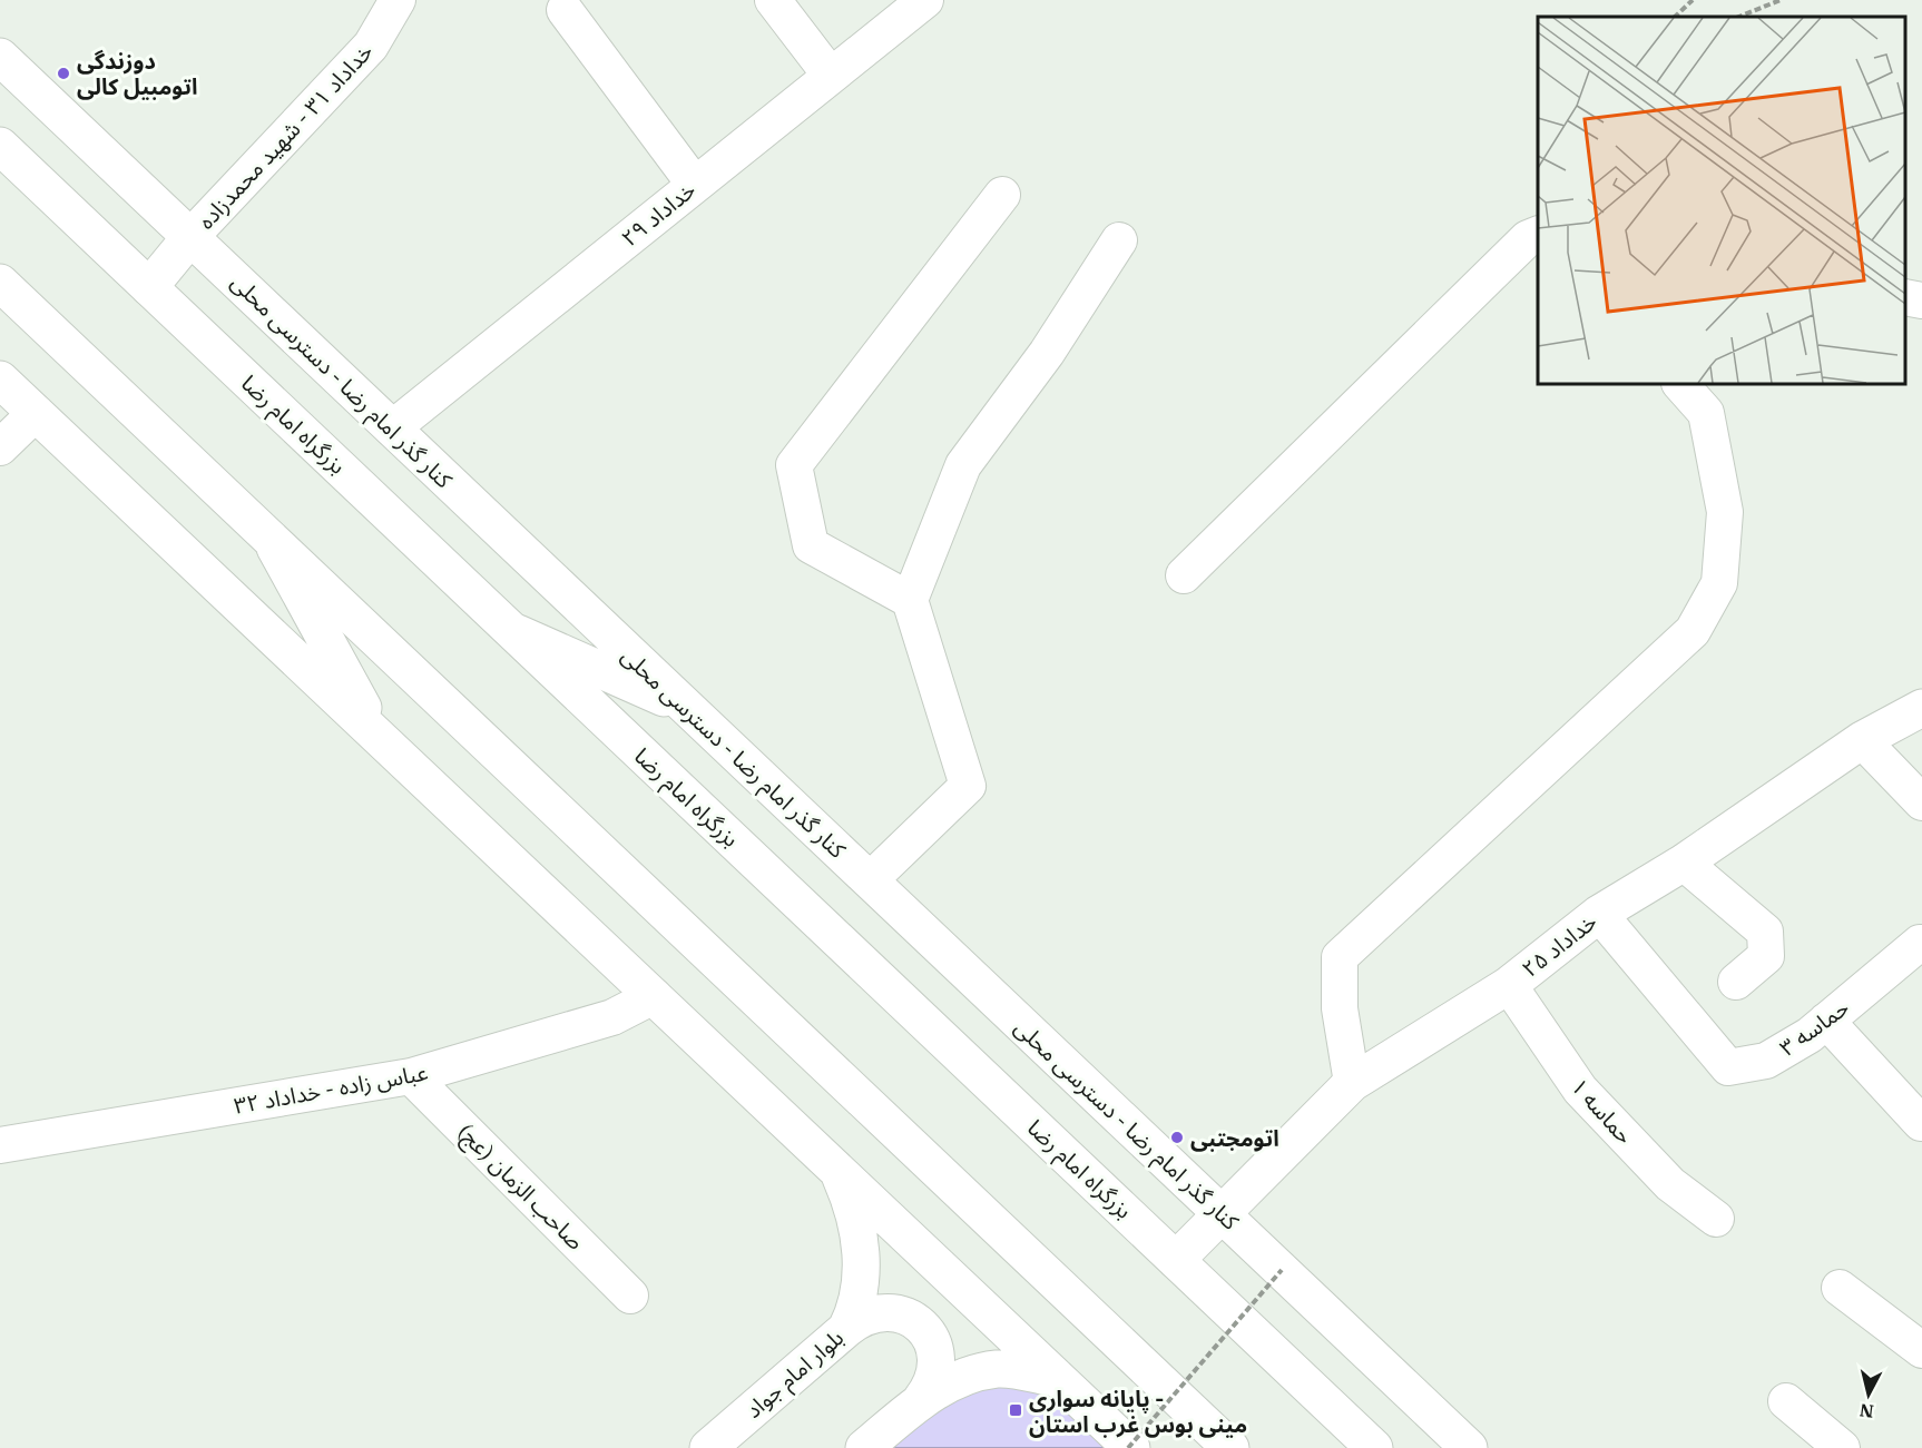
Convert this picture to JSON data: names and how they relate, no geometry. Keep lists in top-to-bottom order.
{
  "streets": {
    "main road": [
      "کنار گذر امام رضا - دسترسی محلی",
      "بزرگراه امام رضا",
      "خداداد ۲۵",
      "بلوار امام جواد"
    ],
    "street": [
      "خداداد ۳۱ - شهید محمدزاده",
      "خداداد ۲۹",
      "حماسه ۳",
      "عباس زاده - خداداد ۳۲",
      "حماسه ۱",
      "صاحب الزمان (عج)"
    ]
  },
  "crossings": [
    ["خداداد ۳۱ - شهید محمدزاده", "کنار گذر امام رضا - دسترسی محلی"],
    ["خداداد ۲۹", "کنار گذر امام رضا - دسترسی محلی"],
    ["کنار گذر امام رضا - دسترسی محلی", "خداداد ۲۵"],
    ["بزرگراه امام رضا", "خداداد ۲۵"],
    ["خداداد ۲۵", "حماسه ۳"],
    ["خداداد ۲۵", "حماسه ۱"],
    ["عباس زاده - خداداد ۳۲", "صاحب الزمان (عج)"]
  ],
  "places": {
    "other": ["دوزندگی اتومبیل کالی", "اتومجتبی"],
    "transit": ["پایانه سواری - مینی بوس غرب استان"]
  },
  "north": "bottom"
}
